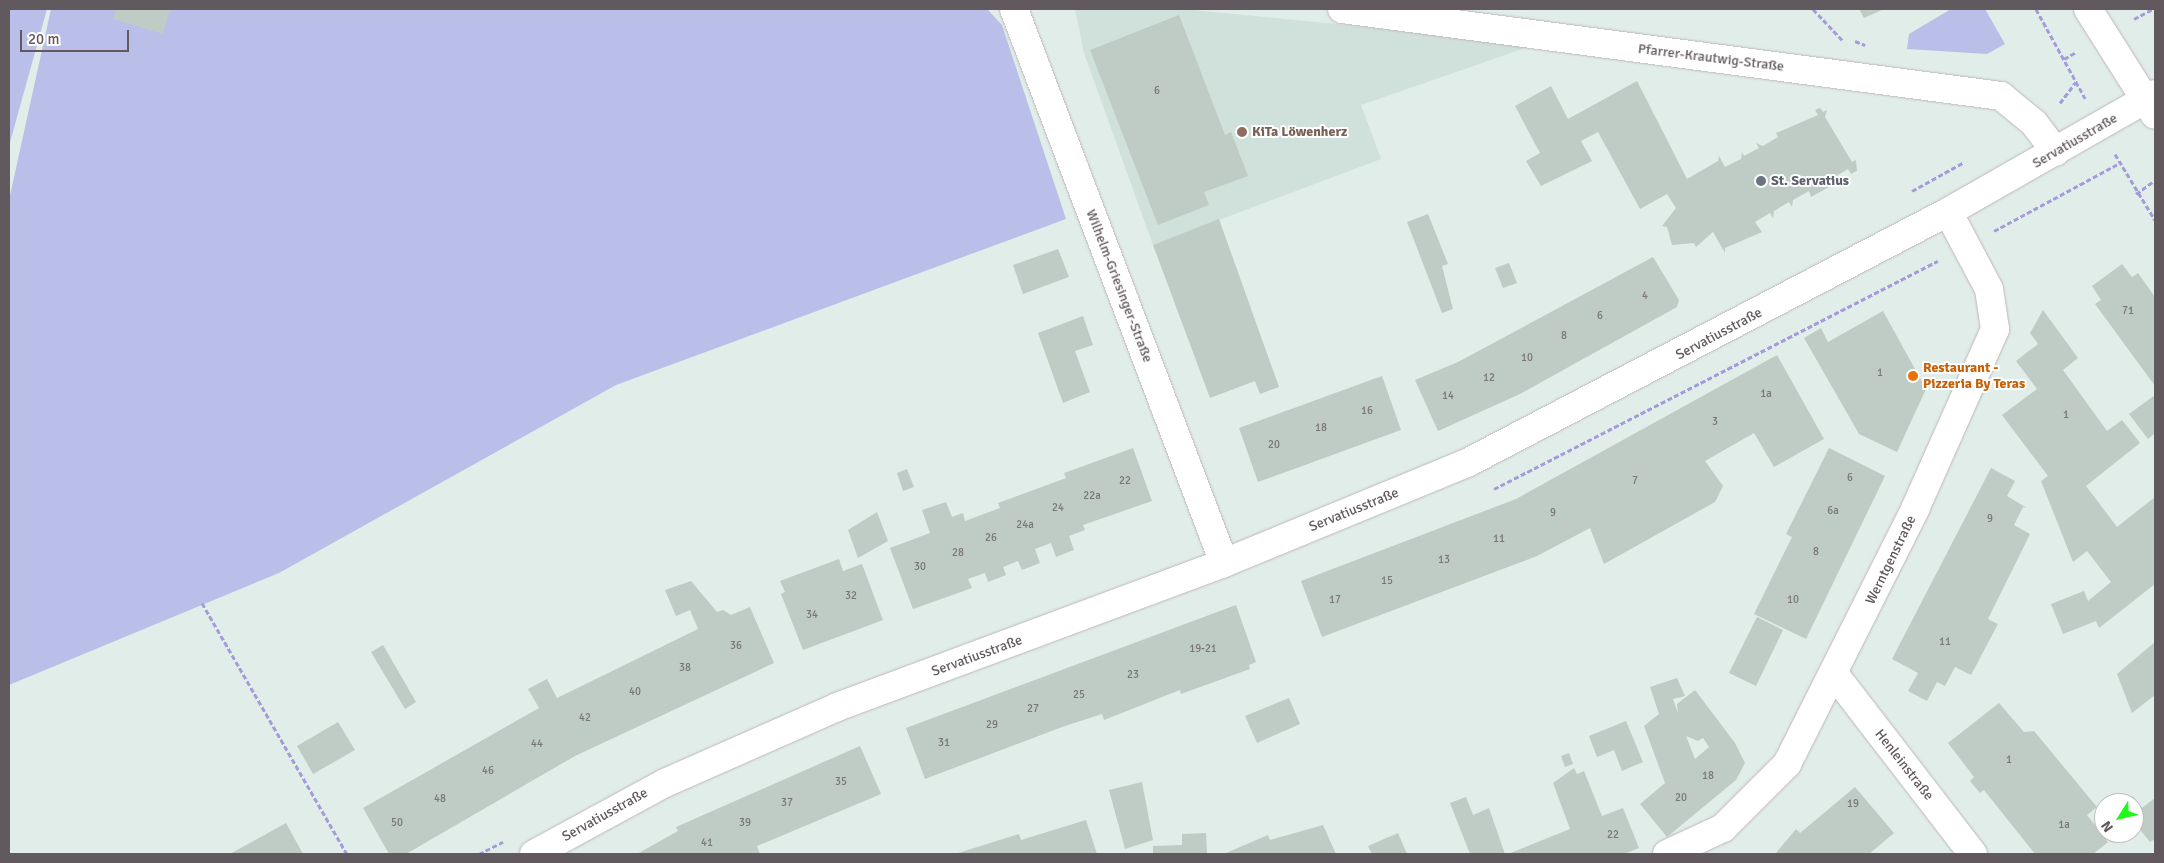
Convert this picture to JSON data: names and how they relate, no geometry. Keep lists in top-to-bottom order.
{
  "streets": {
    "street": [
      "Pfarrer-Krautwig-Straße",
      "Servatiusstraße",
      "Wilhelm-Griesinger-Straße",
      "Werntgenstraße",
      "Henleinstraße"
    ]
  },
  "crossings": [
    ["Pfarrer-Krautwig-Straße", "Servatiusstraße"],
    ["Servatiusstraße", "Wilhelm-Griesinger-Straße"],
    ["Servatiusstraße", "Werntgenstraße"],
    ["Werntgenstraße", "Henleinstraße"]
  ],
  "places": ["KiTa Löwenherz", "St. Servatius", "Restaurant - Pizzeria By Teras"],
  "house_numbers": [
    "6",
    "4",
    "71",
    "6",
    "8",
    "10",
    "1",
    "12",
    "1a",
    "14",
    "16",
    "1",
    "3",
    "18",
    "20",
    "6",
    "22",
    "7",
    "22a",
    "24",
    "6a",
    "9",
    "9",
    "24a",
    "26",
    "11",
    "8",
    "28",
    "13",
    "30",
    "15",
    "32",
    "17",
    "10",
    "34",
    "11",
    "36",
    "19-21",
    "38",
    "23",
    "40",
    "25",
    "27",
    "42",
    "29",
    "31",
    "44",
    "1",
    "46",
    "18",
    "35",
    "20",
    "48",
    "37",
    "19",
    "50",
    "39",
    "1a",
    "22",
    "41"
  ],
  "scale_bar": "20 m",
  "north": "bottom left"
}
